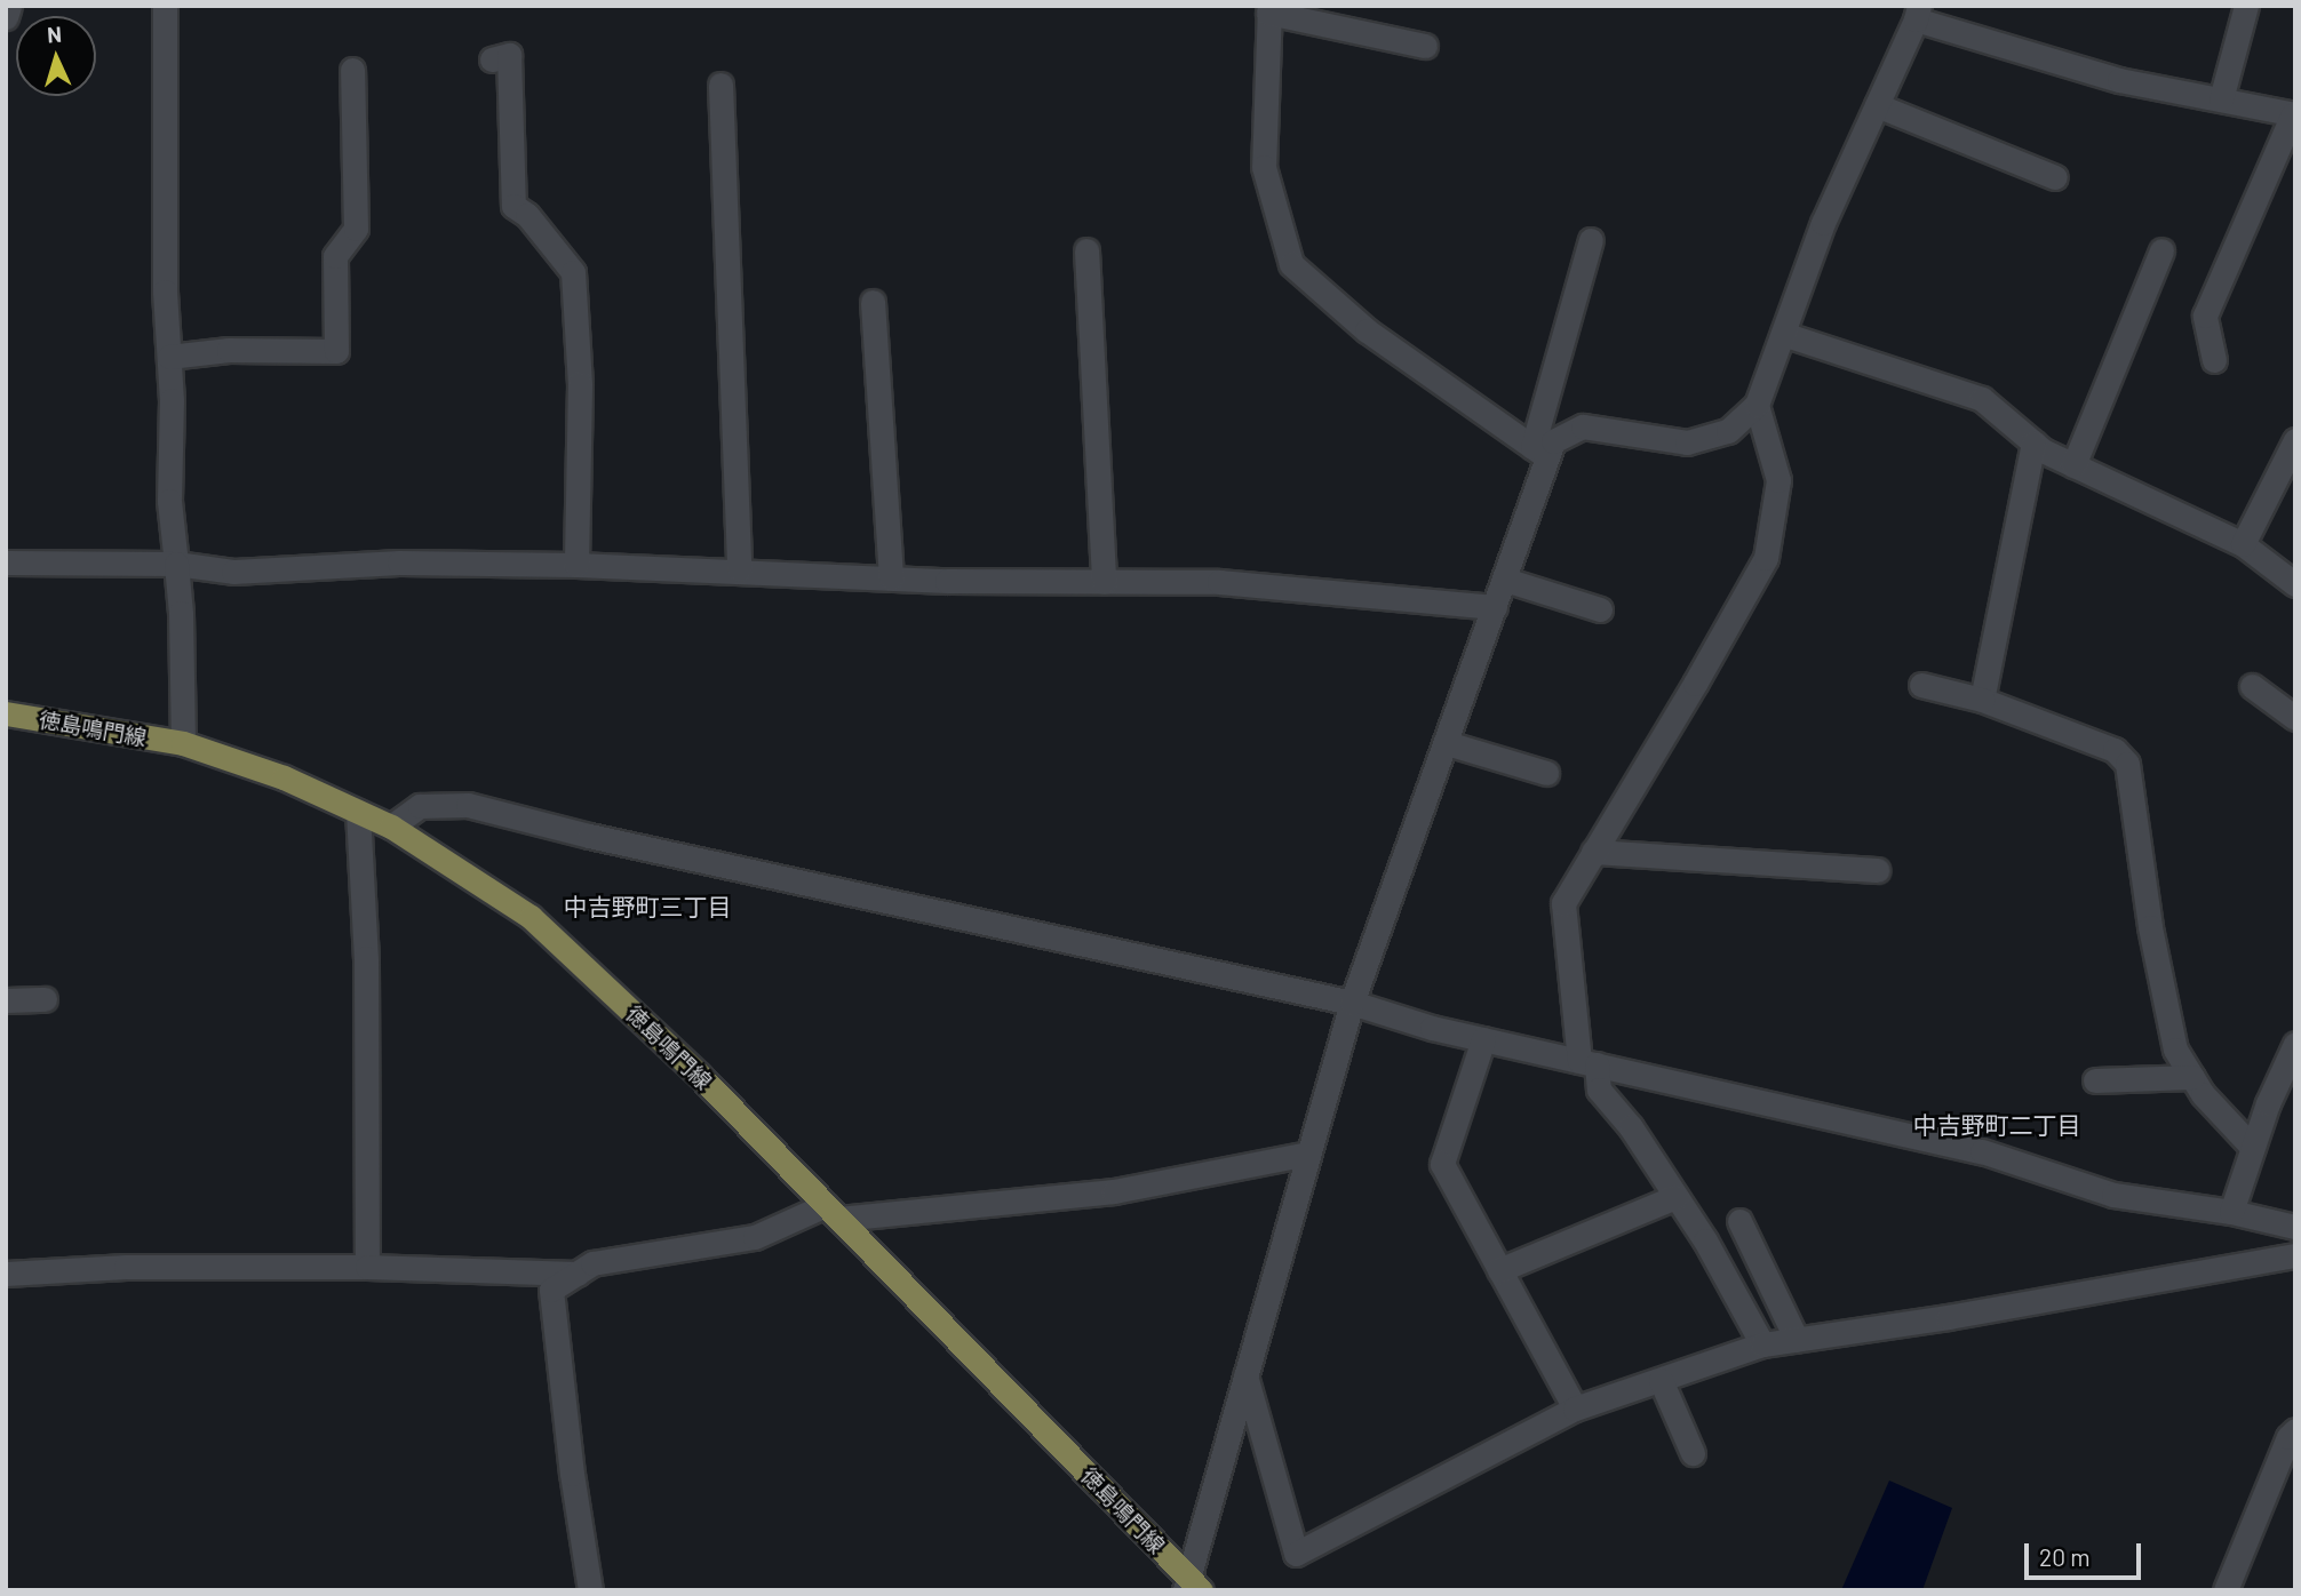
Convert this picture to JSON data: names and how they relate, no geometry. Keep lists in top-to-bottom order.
{
  "streets": {
    "main road": ["徳島鳴門線"]
  },
  "districts": ["中吉野町三丁目", "中吉野町二丁目"],
  "scale_bar": "20 m",
  "north": "top"
}
